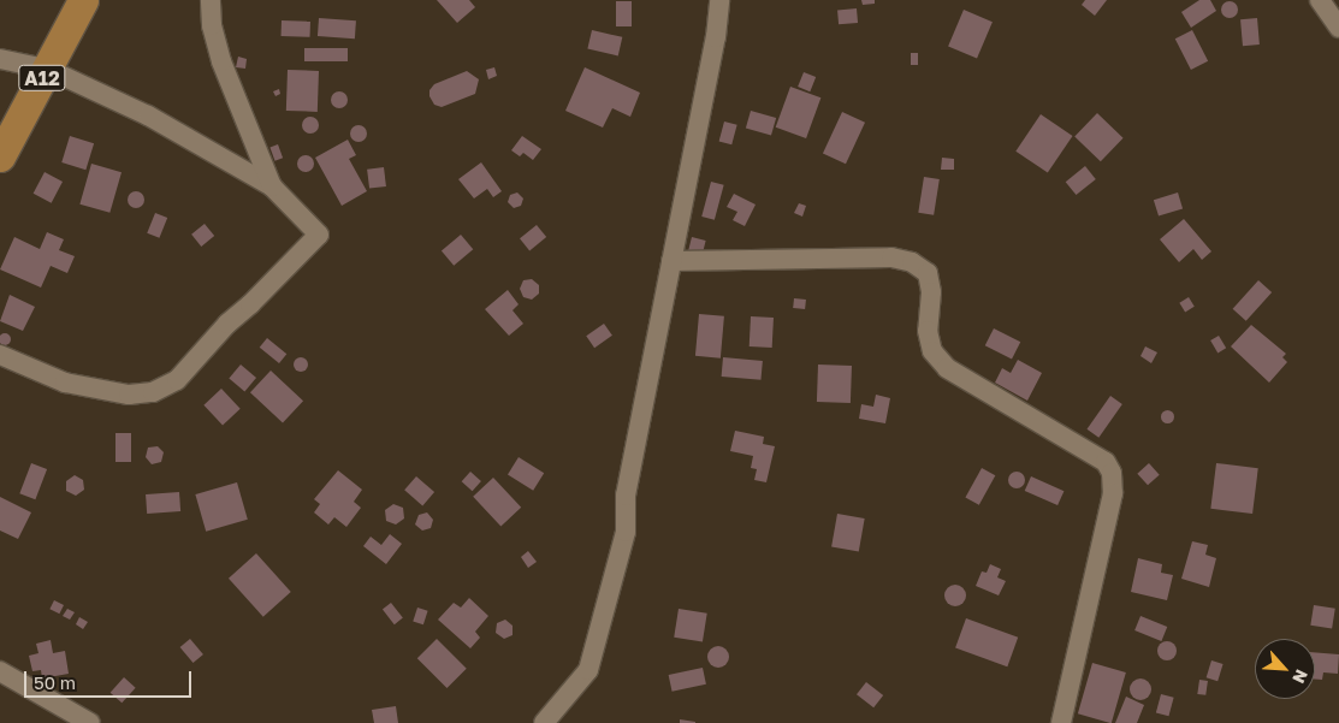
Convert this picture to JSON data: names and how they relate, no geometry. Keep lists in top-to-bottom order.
{
  "streets": {
    "main road": ["A12"]
  },
  "scale_bar": "50 m",
  "north": "bottom right"
}
